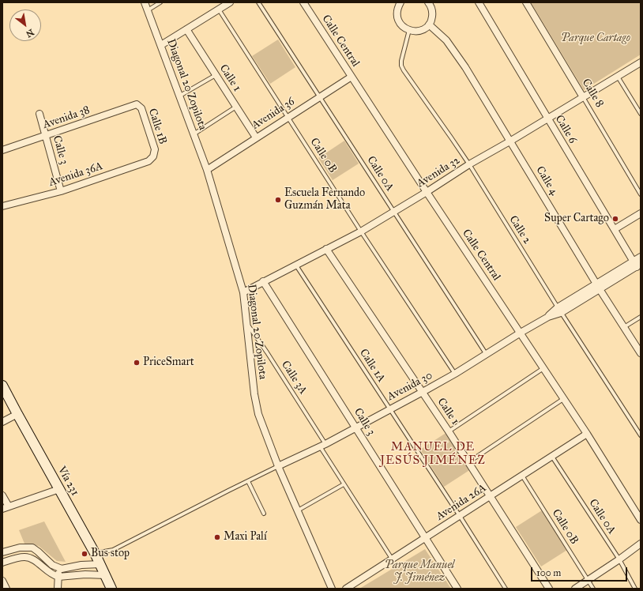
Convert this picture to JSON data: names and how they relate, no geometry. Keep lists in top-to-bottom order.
{
  "streets": {
    "main road": ["Vía 231"],
    "street": [
      "Calle Central",
      "Calle 1",
      "Diagonal 20 Zopilota",
      "Calle 8",
      "Avenida 36",
      "Avenida 38",
      "Calle 1B",
      "Calle 6",
      "Calle 3",
      "Avenida 32",
      "Avenida 36A",
      "Calle 4",
      "Avenida 30",
      "Avenida 26A"
    ],
    "lane": [
      "Calle 0B",
      "Calle 0A",
      "Calle 2",
      "Calle 1A",
      "Calle 3A"
    ]
  },
  "crossings": [
    ["Calle Central", "Avenida 36"],
    ["Calle Central", "Avenida 32"],
    ["Calle Central", "Avenida 30"],
    ["Calle Central", "Avenida 26A"],
    ["Calle 1", "Avenida 36"],
    ["Calle 1", "Avenida 32"],
    ["Calle 1", "Avenida 30"],
    ["Calle 1", "Avenida 26A"],
    ["Diagonal 20 Zopilota", "Avenida 36"],
    ["Diagonal 20 Zopilota", "Avenida 32"],
    ["Diagonal 20 Zopilota", "Calle 3A"],
    ["Diagonal 20 Zopilota", "Avenida 30"],
    ["Calle 8", "Avenida 32"],
    ["Avenida 36", "Calle 0B"],
    ["Avenida 36", "Calle 0A"],
    ["Avenida 38", "Calle 1B"],
    ["Avenida 38", "Calle 3"],
    ["Calle 1B", "Avenida 36A"],
    ["Calle 6", "Avenida 32"],
    ["Calle 6", "Avenida 30"],
    ["Calle 3", "Avenida 32"],
    ["Calle 3", "Avenida 36A"],
    ["Calle 3", "Avenida 30"],
    ["Calle 3", "Avenida 26A"],
    ["Calle 0B", "Avenida 32"],
    ["Calle 0B", "Avenida 30"],
    ["Calle 0B", "Avenida 26A"],
    ["Avenida 32", "Calle 0A"],
    ["Avenida 32", "Calle 4"],
    ["Avenida 32", "Calle 2"],
    ["Avenida 32", "Calle 1A"],
    ["Calle 0A", "Avenida 30"],
    ["Calle 0A", "Avenida 26A"],
    ["Calle 4", "Avenida 30"],
    ["Calle 2", "Avenida 30"],
    ["Calle 1A", "Avenida 30"],
    ["Calle 1A", "Avenida 26A"],
    ["Calle 3A", "Avenida 30"],
    ["Calle 3A", "Avenida 26A"]
  ],
  "districts": ["MANUEL DE JESÚS JIMÉNEZ"],
  "parks": ["Parque Cartago", "Parque Manuel J. Jiménez"],
  "places": [
    "Escuela Fernando Guzmán Mata",
    "Super Cartago",
    "PriceSmart",
    "Maxi Palí",
    "Bus stop"
  ],
  "scale_bar": "100 m",
  "north": "bottom right"
}
